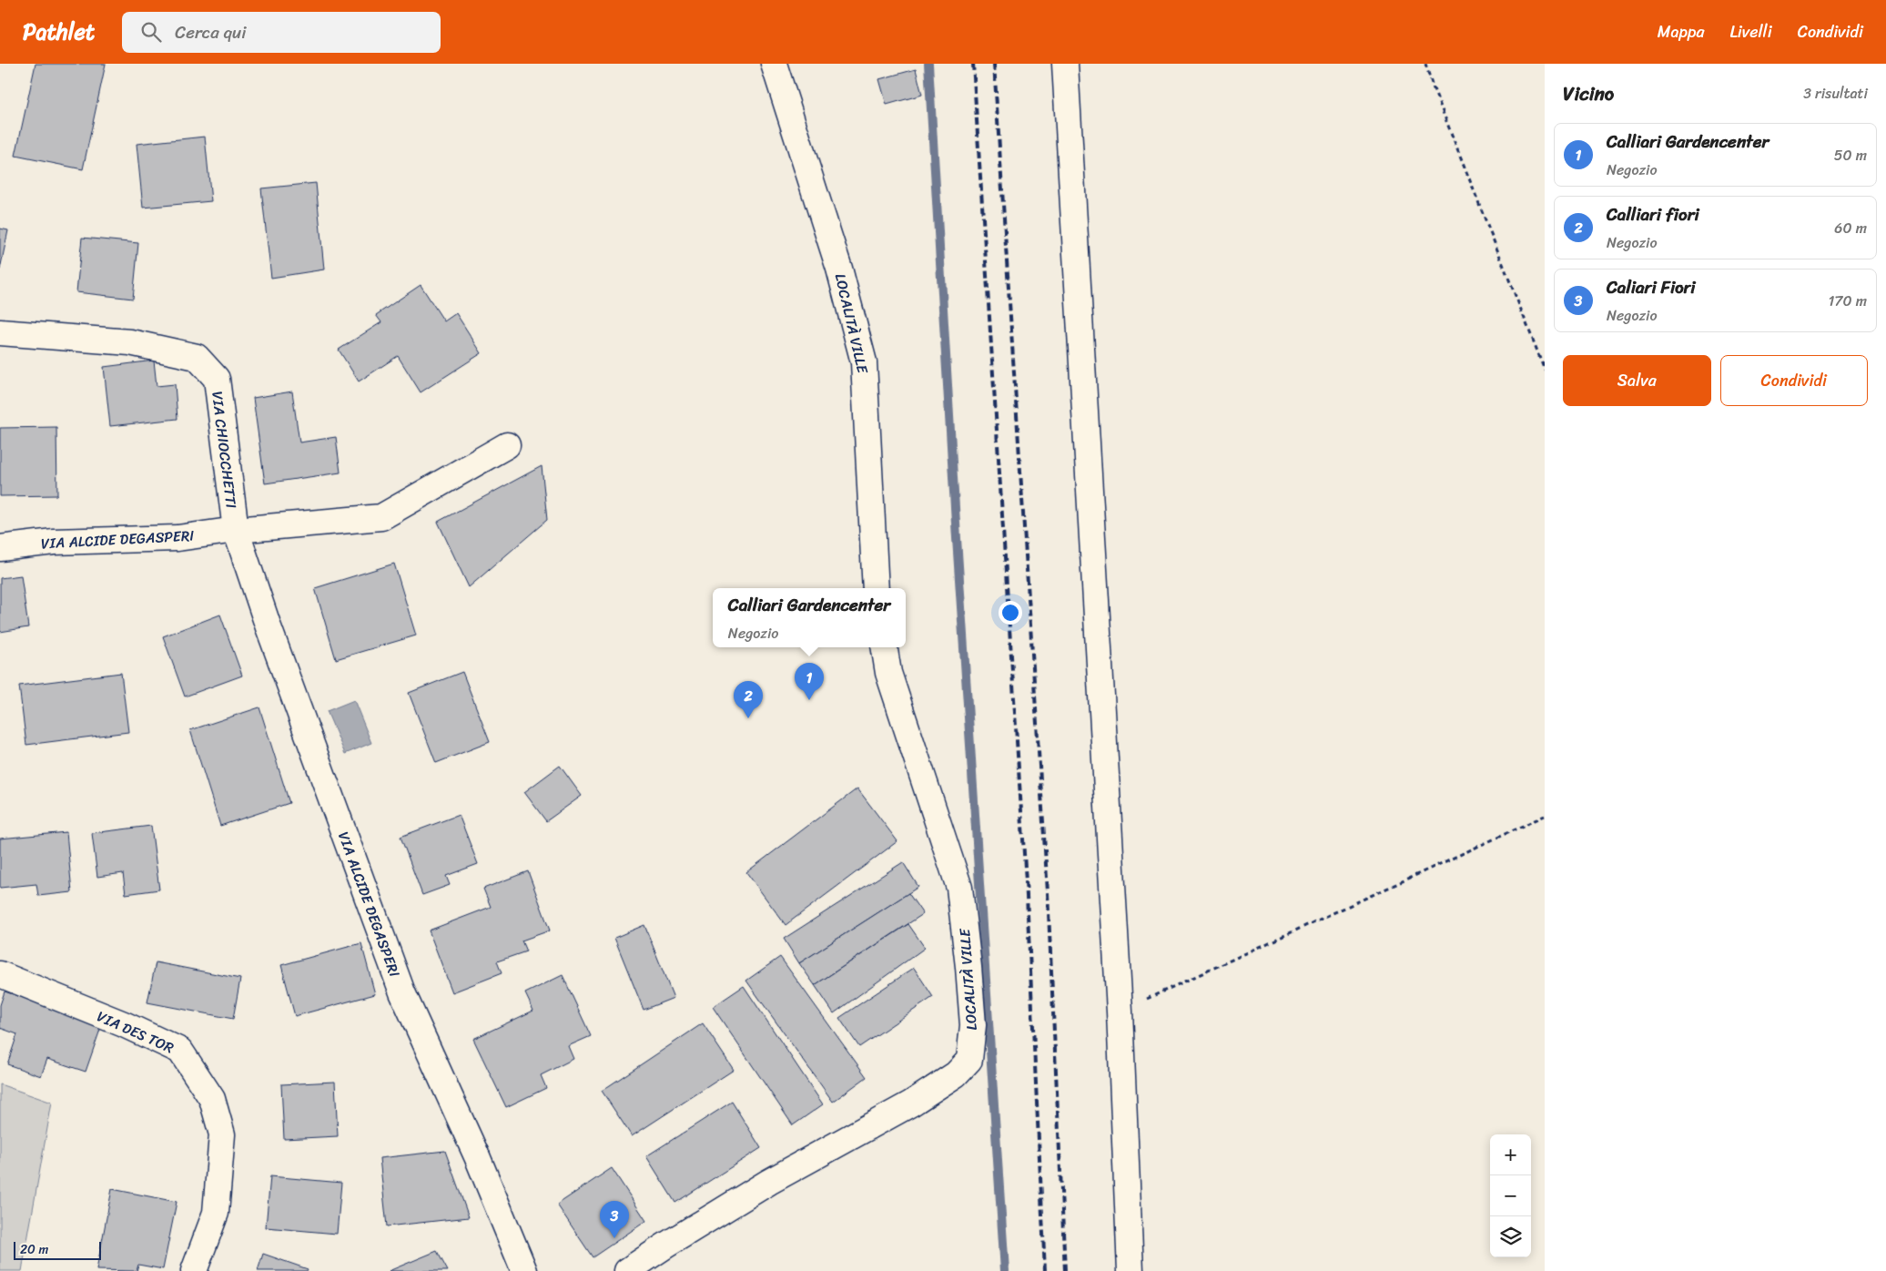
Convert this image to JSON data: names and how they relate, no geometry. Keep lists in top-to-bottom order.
{
  "streets": {
    "street": [
      "LOCALITÀ VILLE",
      "VIA CHIOCCHETTI",
      "VIA ALCIDE DEGASPERI",
      "VIA DES TOR"
    ]
  },
  "crossings": [
    ["VIA CHIOCCHETTI", "VIA ALCIDE DEGASPERI"]
  ],
  "scale_bar": "20 m",
  "page": {
    "header": "Pathlet",
    "search": "Cerca qui",
    "nav": ["Mappa", "Livelli", "Condividi"],
    "heading": ["Vicino", "3 risultati"],
    "list": [
      {
        "mark": "1",
        "name": "Calliari Gardencenter",
        "note": "Negozio",
        "value": "50 m"
      },
      {
        "mark": "2",
        "name": "Calliari fiori",
        "note": "Negozio",
        "value": "60 m"
      },
      {
        "mark": "3",
        "name": "Caliari Fiori",
        "note": "Negozio",
        "value": "170 m"
      }
    ],
    "buttons": ["Salva", "Condividi"],
    "popup": ["Calliari Gardencenter", "Negozio"],
    "pins": ["1", "2", "3"],
    "map_buttons": ["+", "−"],
    "scale": "20 m"
  }
}
